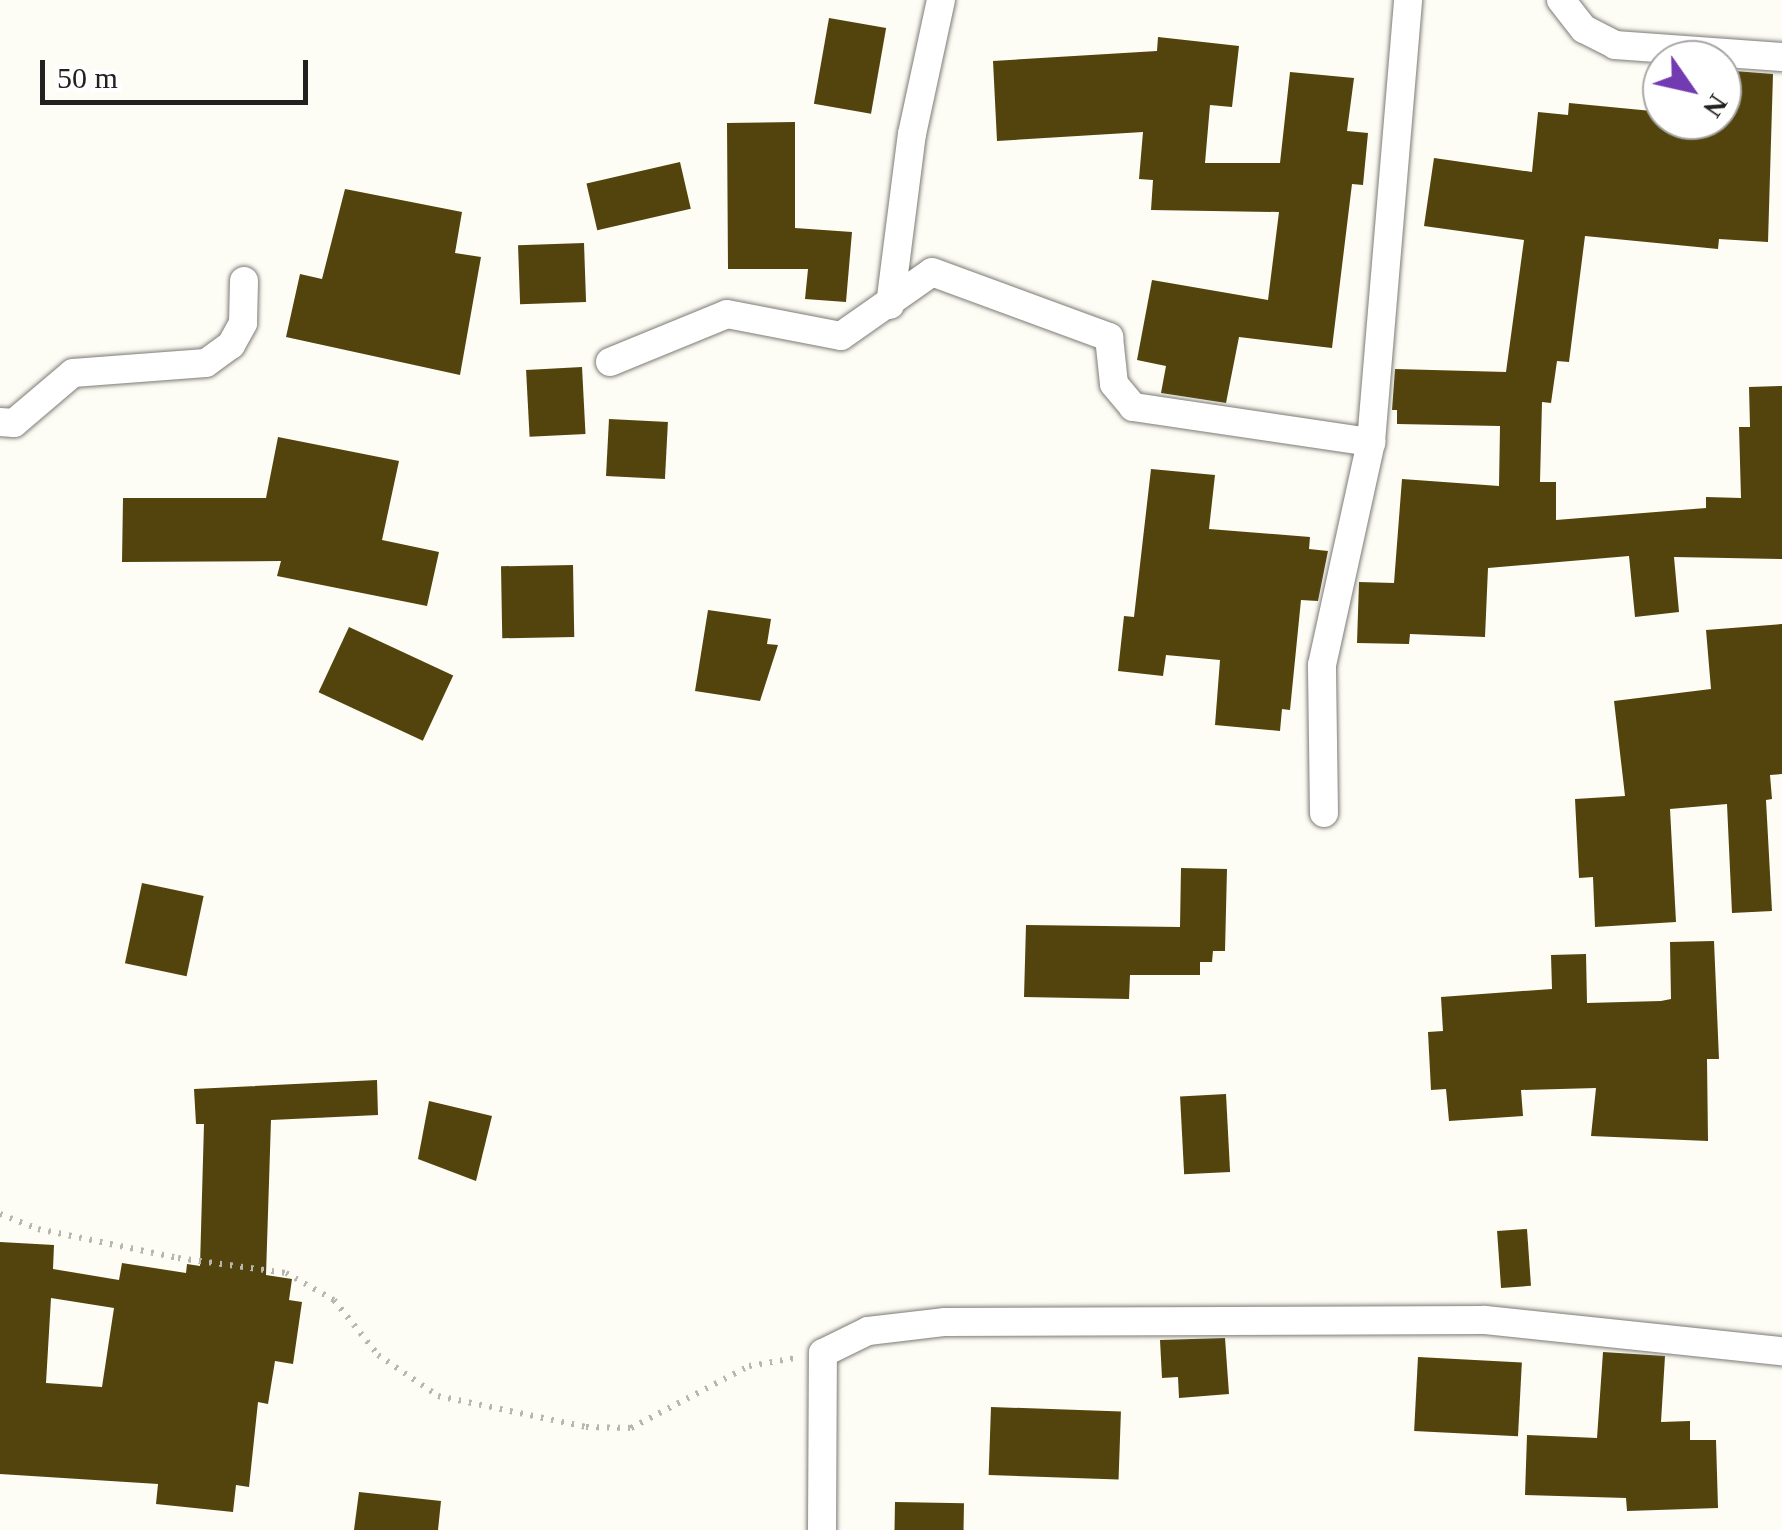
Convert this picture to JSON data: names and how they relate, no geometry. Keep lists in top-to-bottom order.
{
  "scale_bar": "50 m",
  "north": "bottom right"
}
